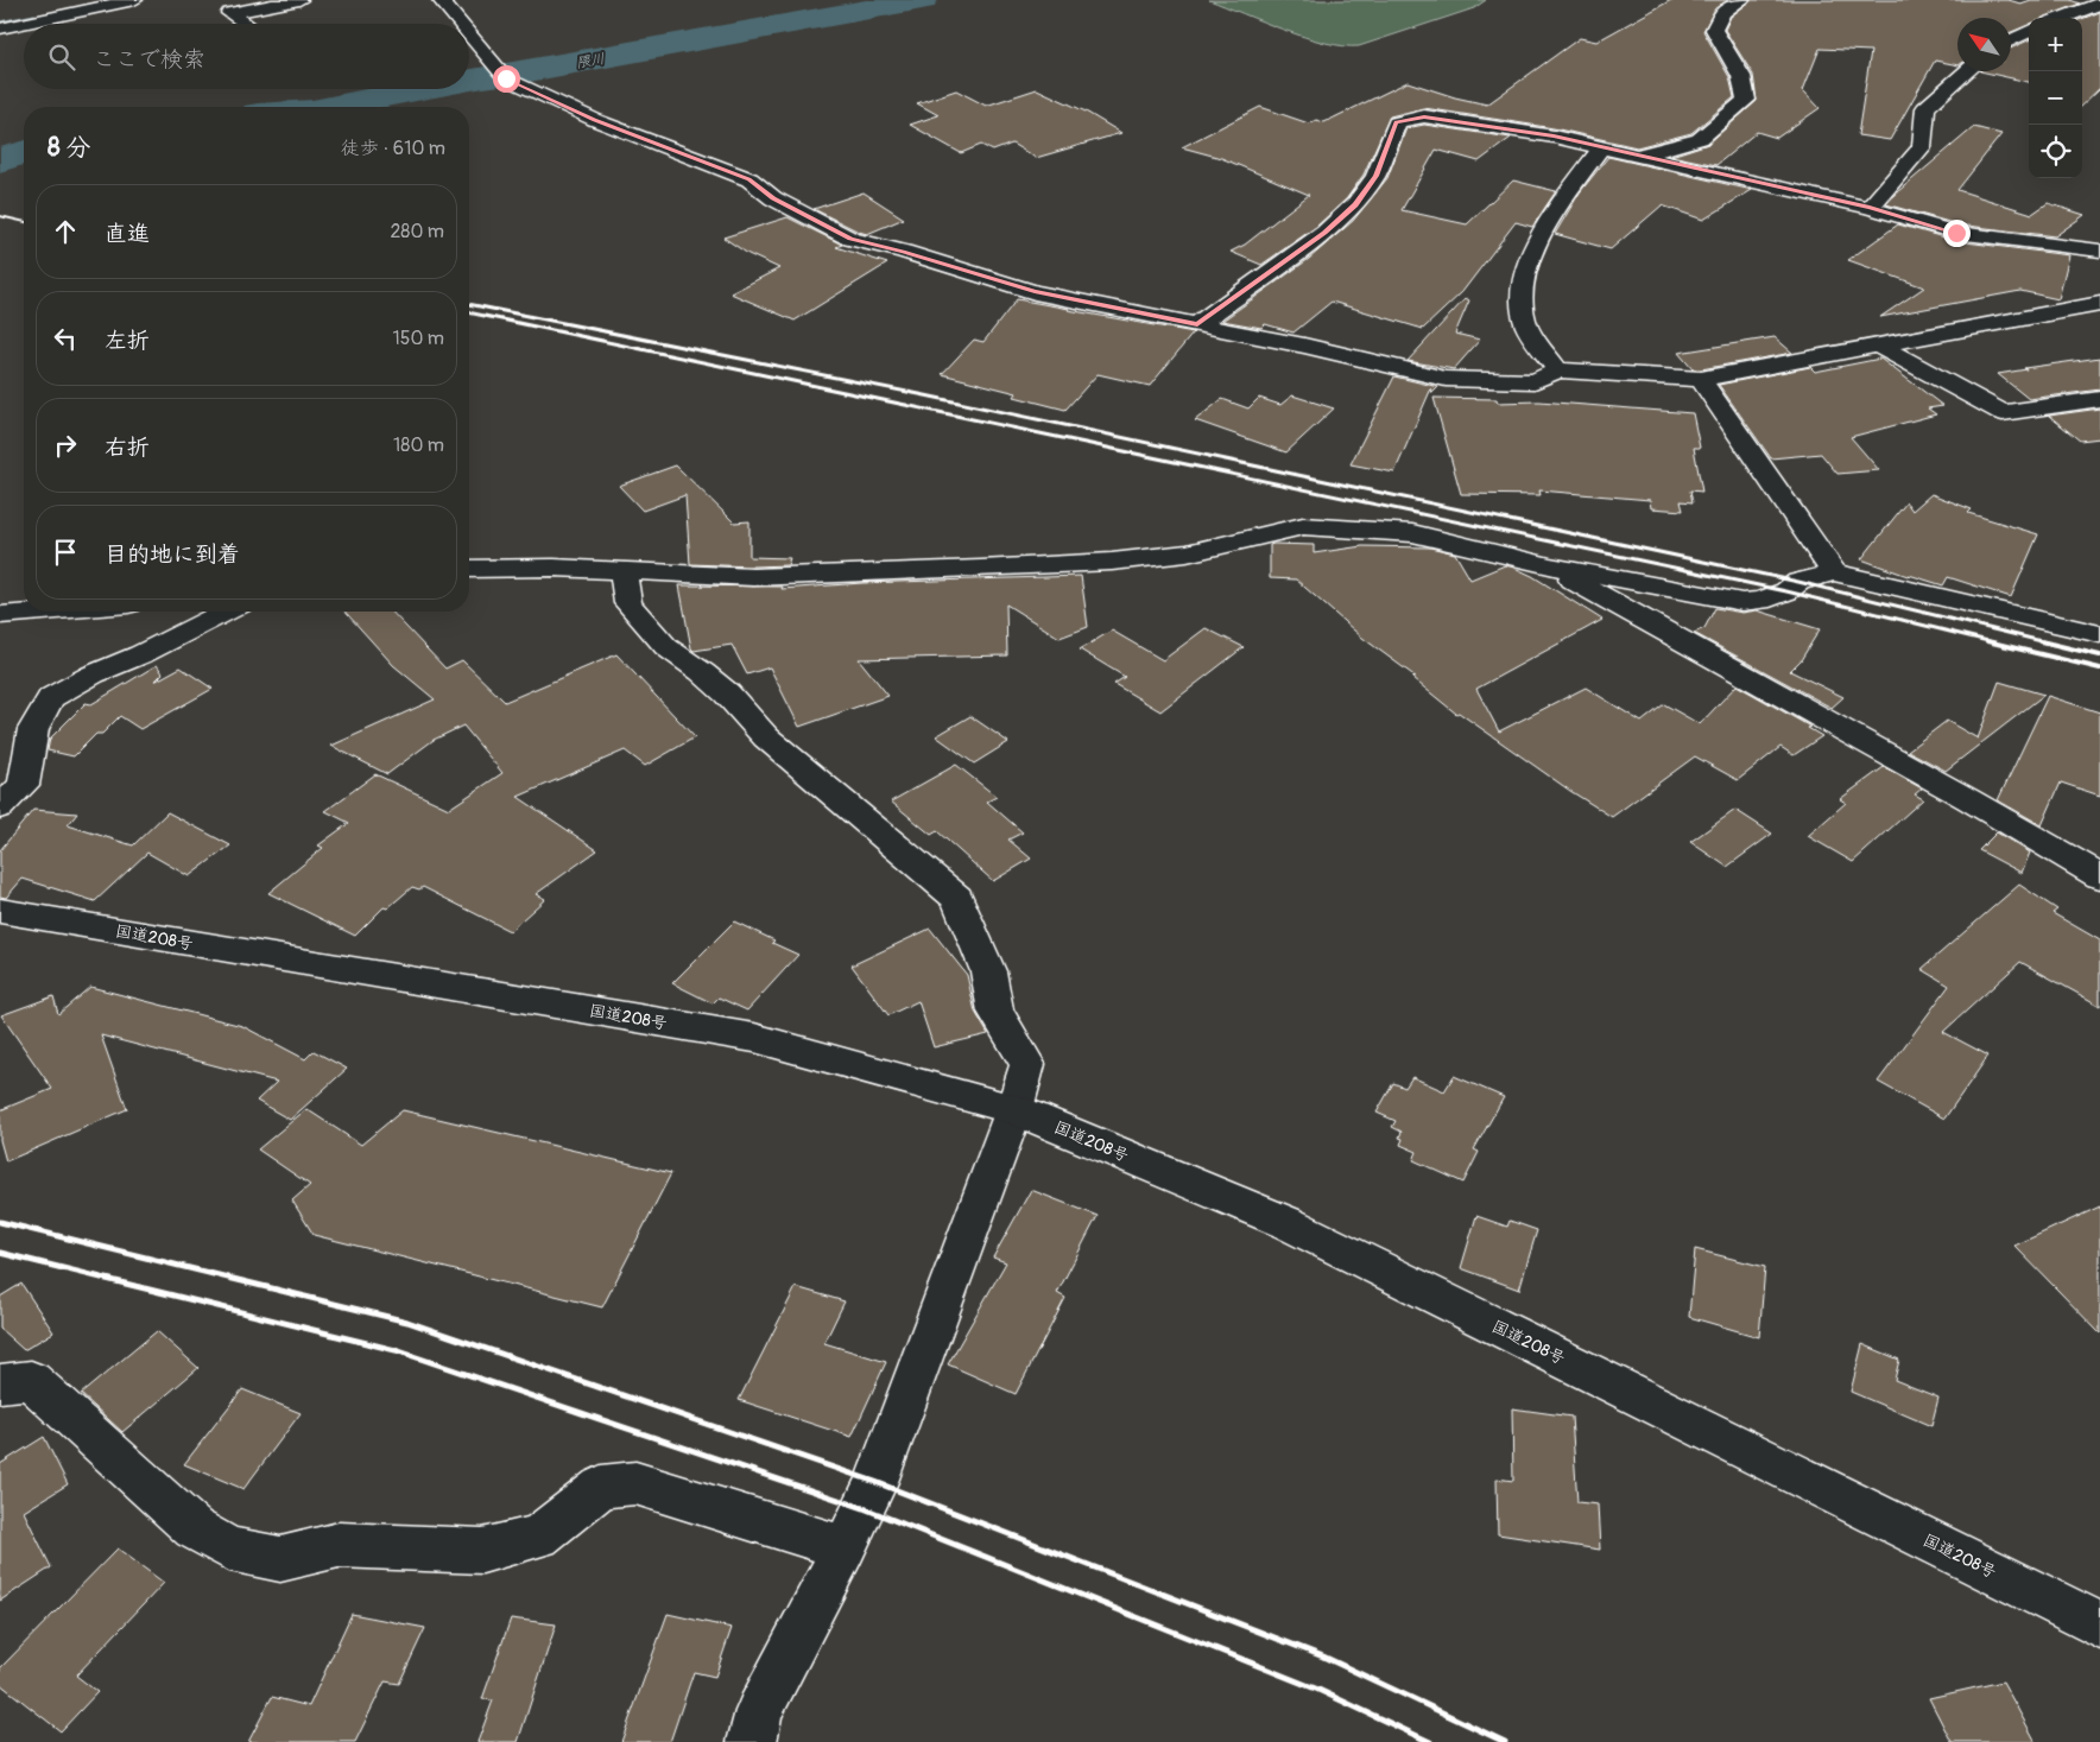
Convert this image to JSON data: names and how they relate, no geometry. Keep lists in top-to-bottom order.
{
  "streets": {
    "main road": ["国道208号"]
  },
  "water": ["隈川"],
  "north": "top left",
  "page": {
    "map_buttons": ["+", "−"],
    "search": "ここで検索",
    "heading": ["8 分", "徒歩 · 610 m"],
    "list": [
      ["直進", "280 m"],
      ["左折", "150 m"],
      ["右折", "180 m"],
      "目的地に到着"
    ]
  }
}
